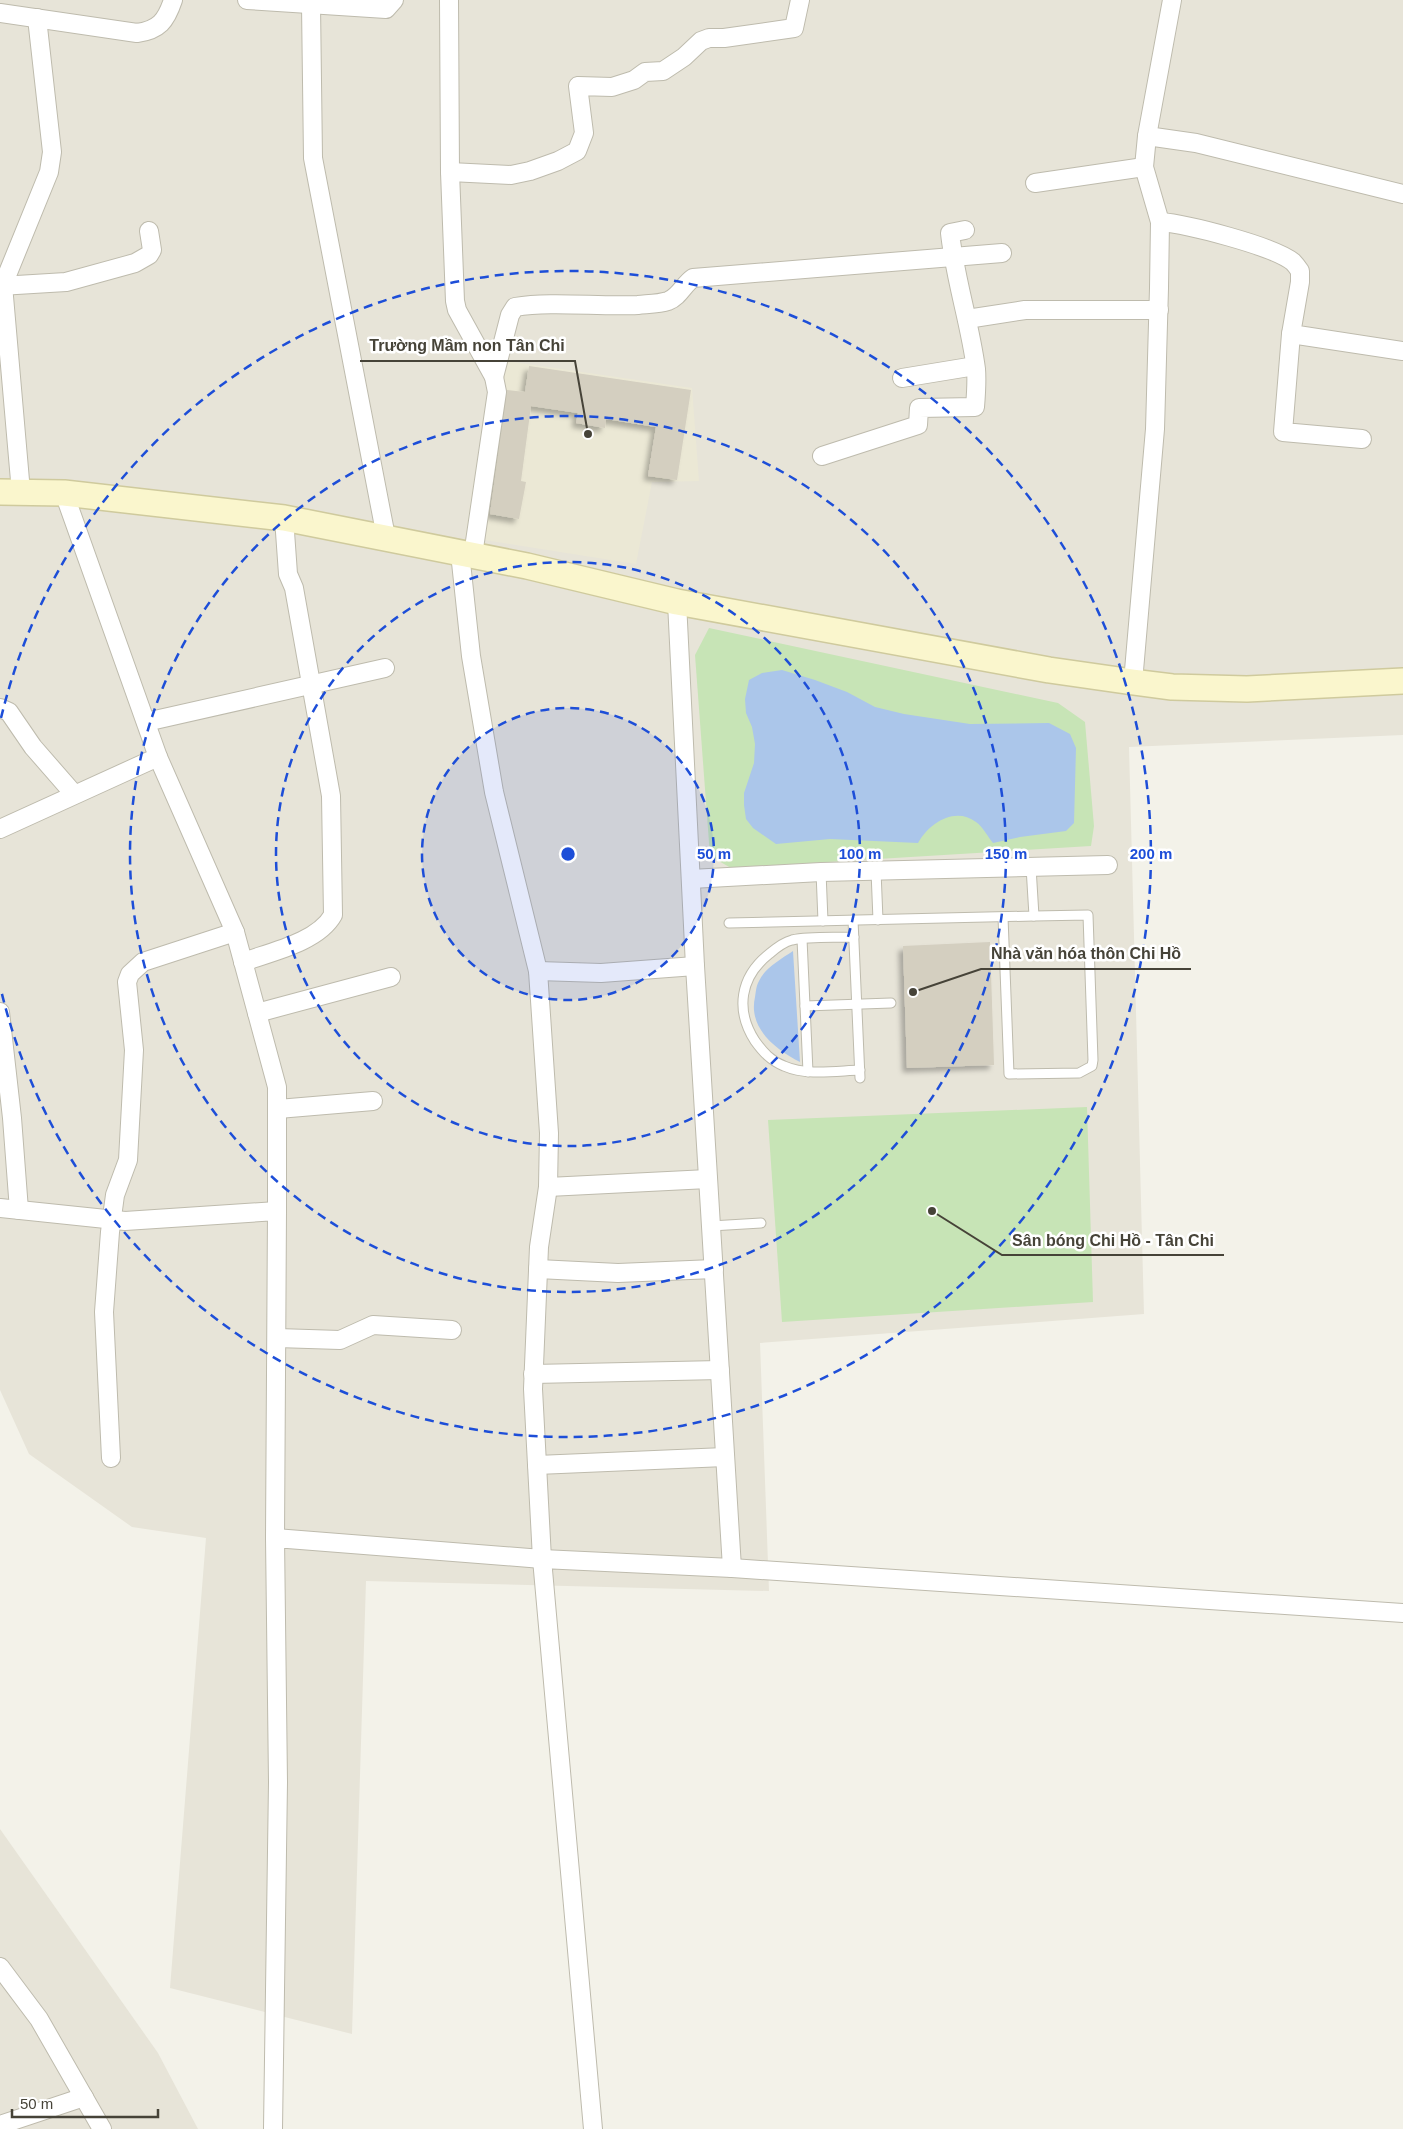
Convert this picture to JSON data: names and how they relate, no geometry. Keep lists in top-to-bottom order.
{
  "places": ["Trường Mầm non Tân Chi", "Nhà văn hóa thôn Chi Hồ", "Sân bóng Chi Hồ - Tân Chi"],
  "scale_bar": "50 m",
  "rings": [
    "50 m",
    "100 m",
    "150 m",
    "200 m"
  ]
}
